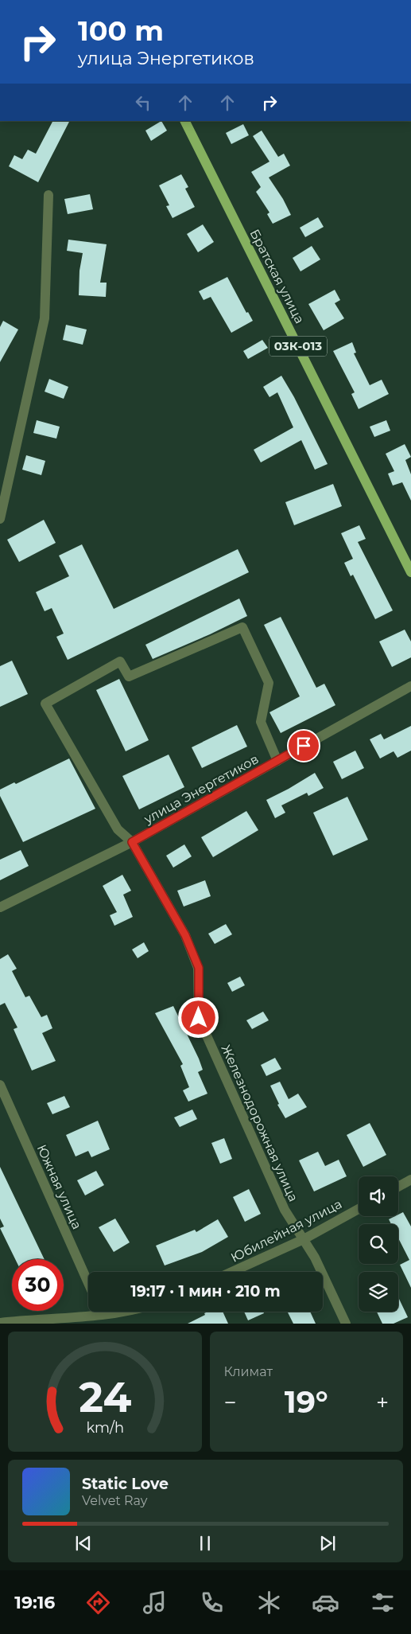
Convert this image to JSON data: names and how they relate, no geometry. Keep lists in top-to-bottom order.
{
  "streets": {
    "main road": ["Братская улица", "03К-013"],
    "street": [
      "улица Энергетиков",
      "Железнодорожная улица",
      "Южная улица",
      "Юбилейная улица"
    ]
  },
  "crossings": [
    ["улица Энергетиков", "Железнодорожная улица"],
    ["Железнодорожная улица", "Юбилейная улица"]
  ],
  "page": {
    "turn": ["100 m", "улица Энергетиков"],
    "limit": "30",
    "trip": "19:17 · 1 мин · 210 m",
    "tile": "Климат",
    "heat": ["−", "19°", "+"],
    "song": ["Static Love", "Velvet Ray"],
    "tabs": "19:16",
    "gauge": ["24", "km/h"]
  }
}
